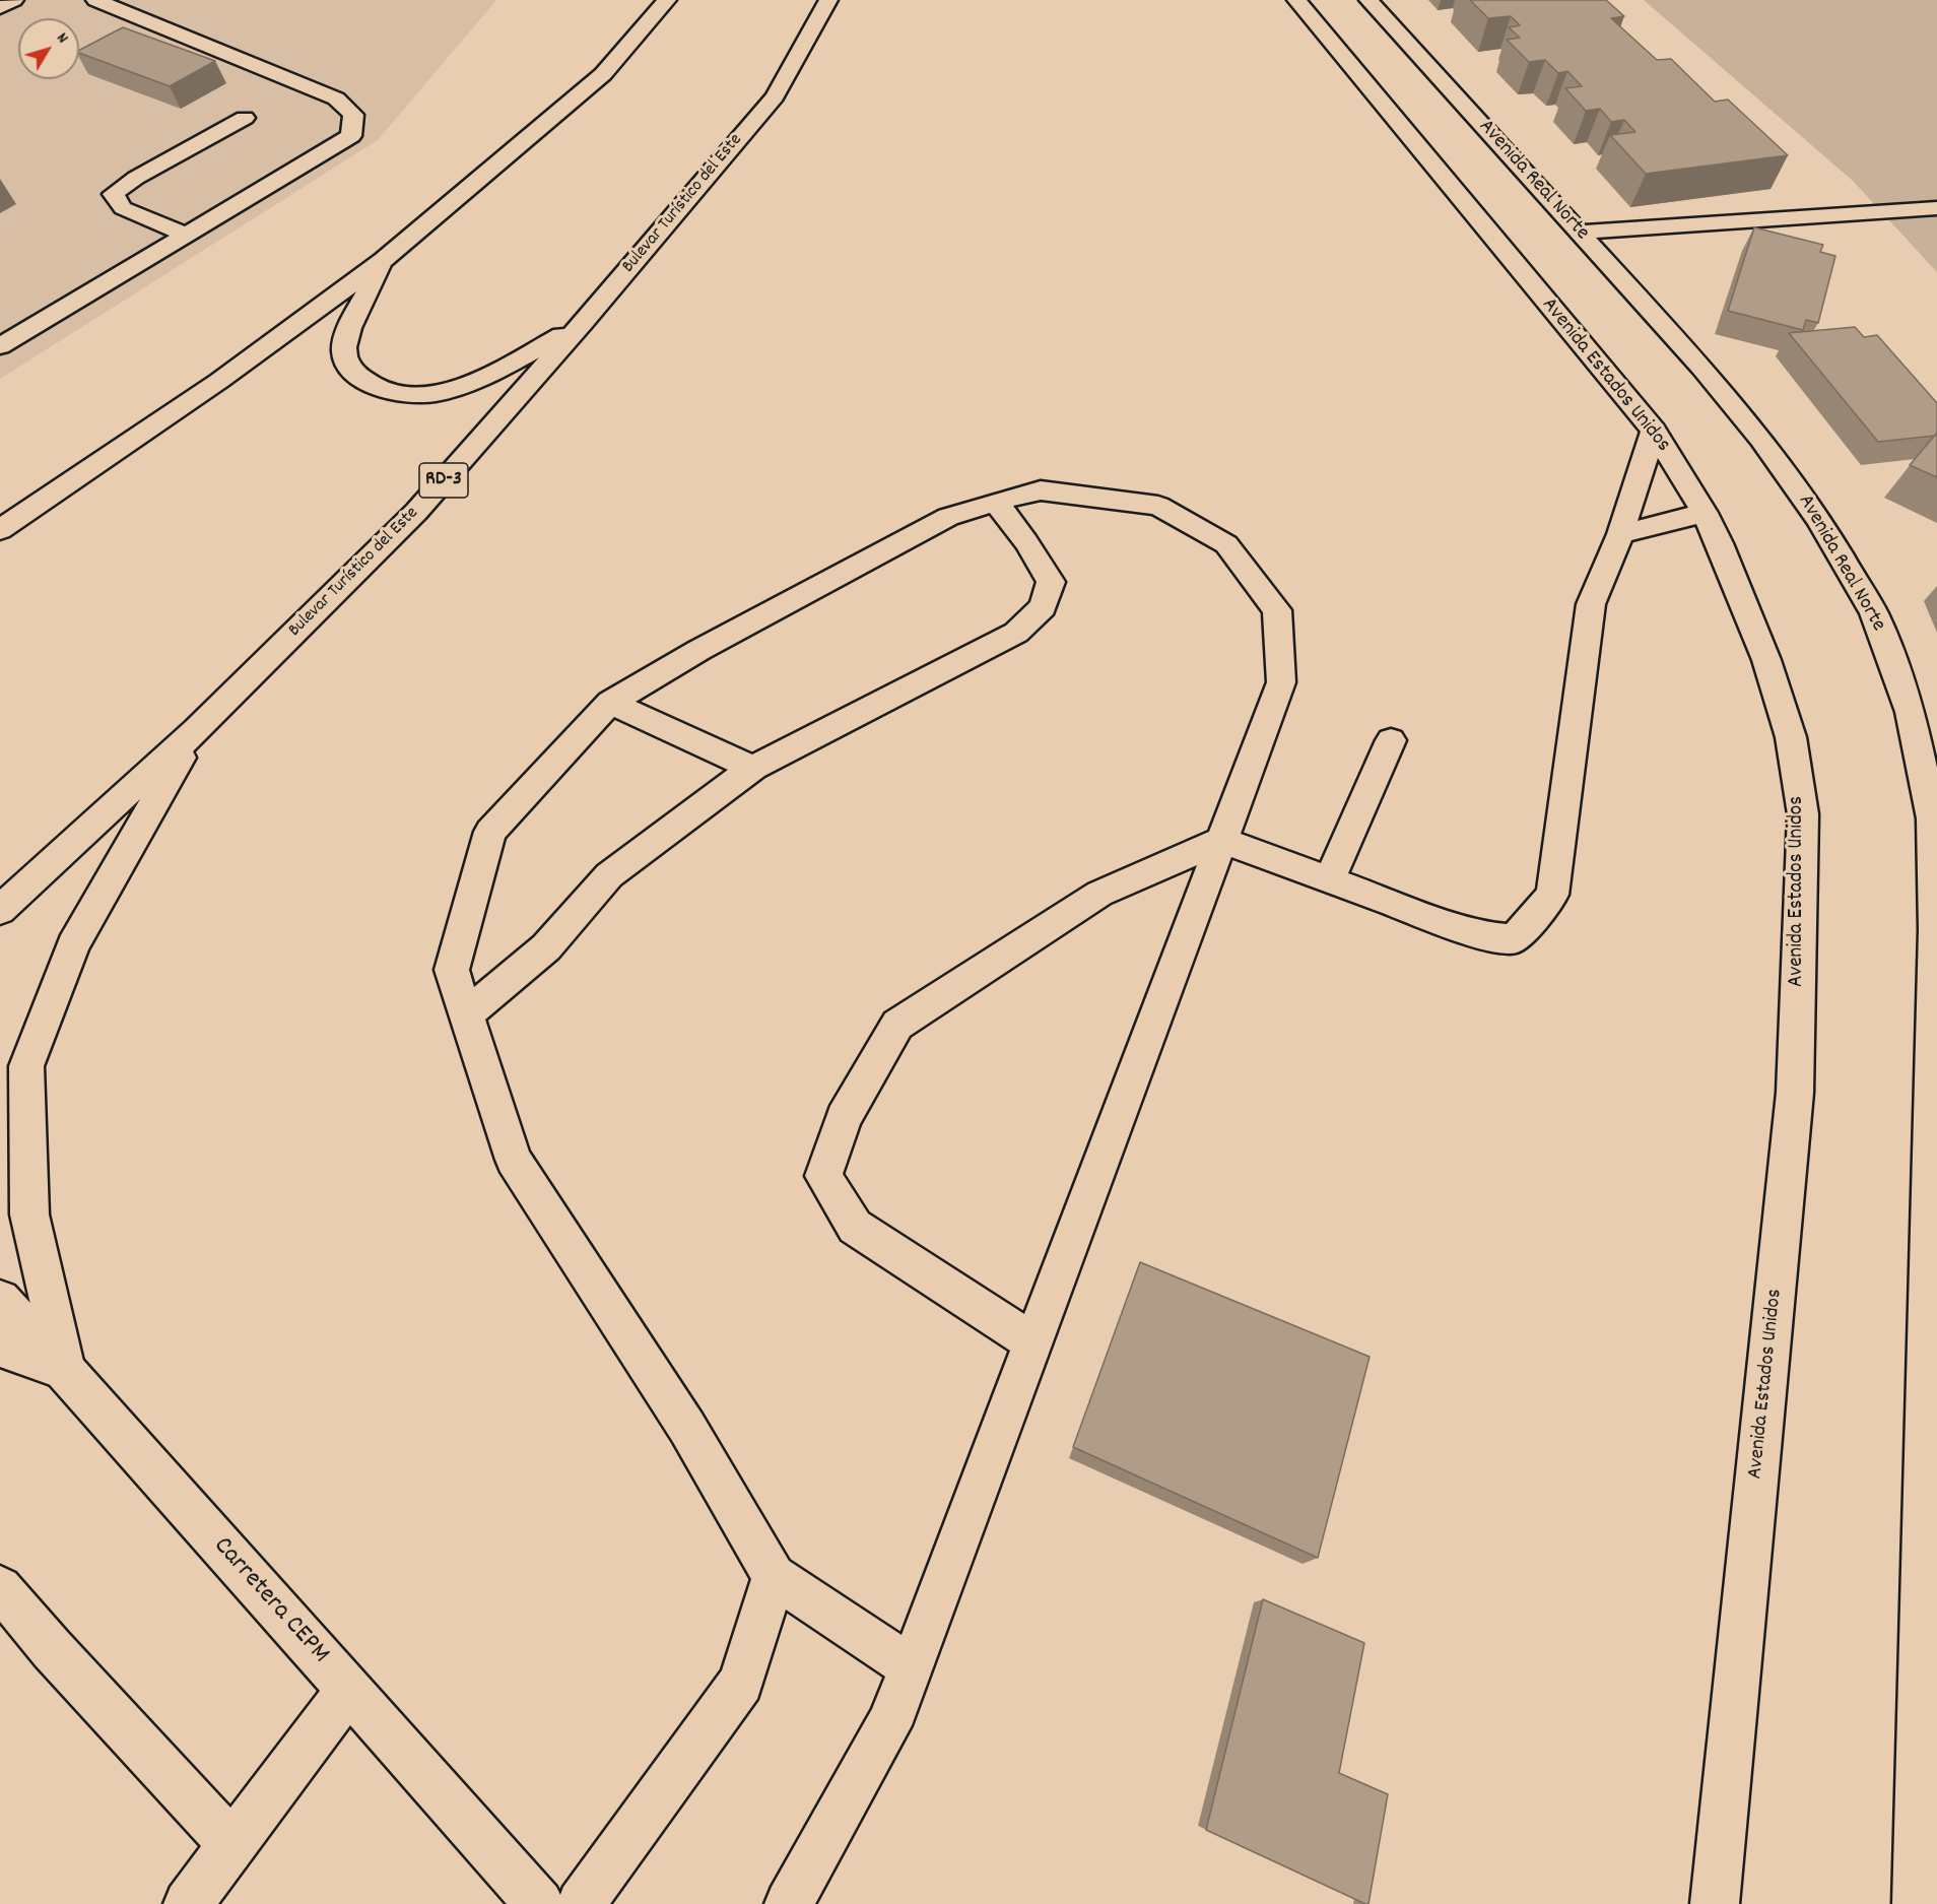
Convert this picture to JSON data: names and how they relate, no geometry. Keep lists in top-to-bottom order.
{
  "streets": {
    "main road": [
      "Avenida Real Norte",
      "Bulevar Turístico del Este",
      "Avenida Estados Unidos",
      "RD-3",
      "Carretera CEPM"
    ]
  },
  "north": "top right"
}
